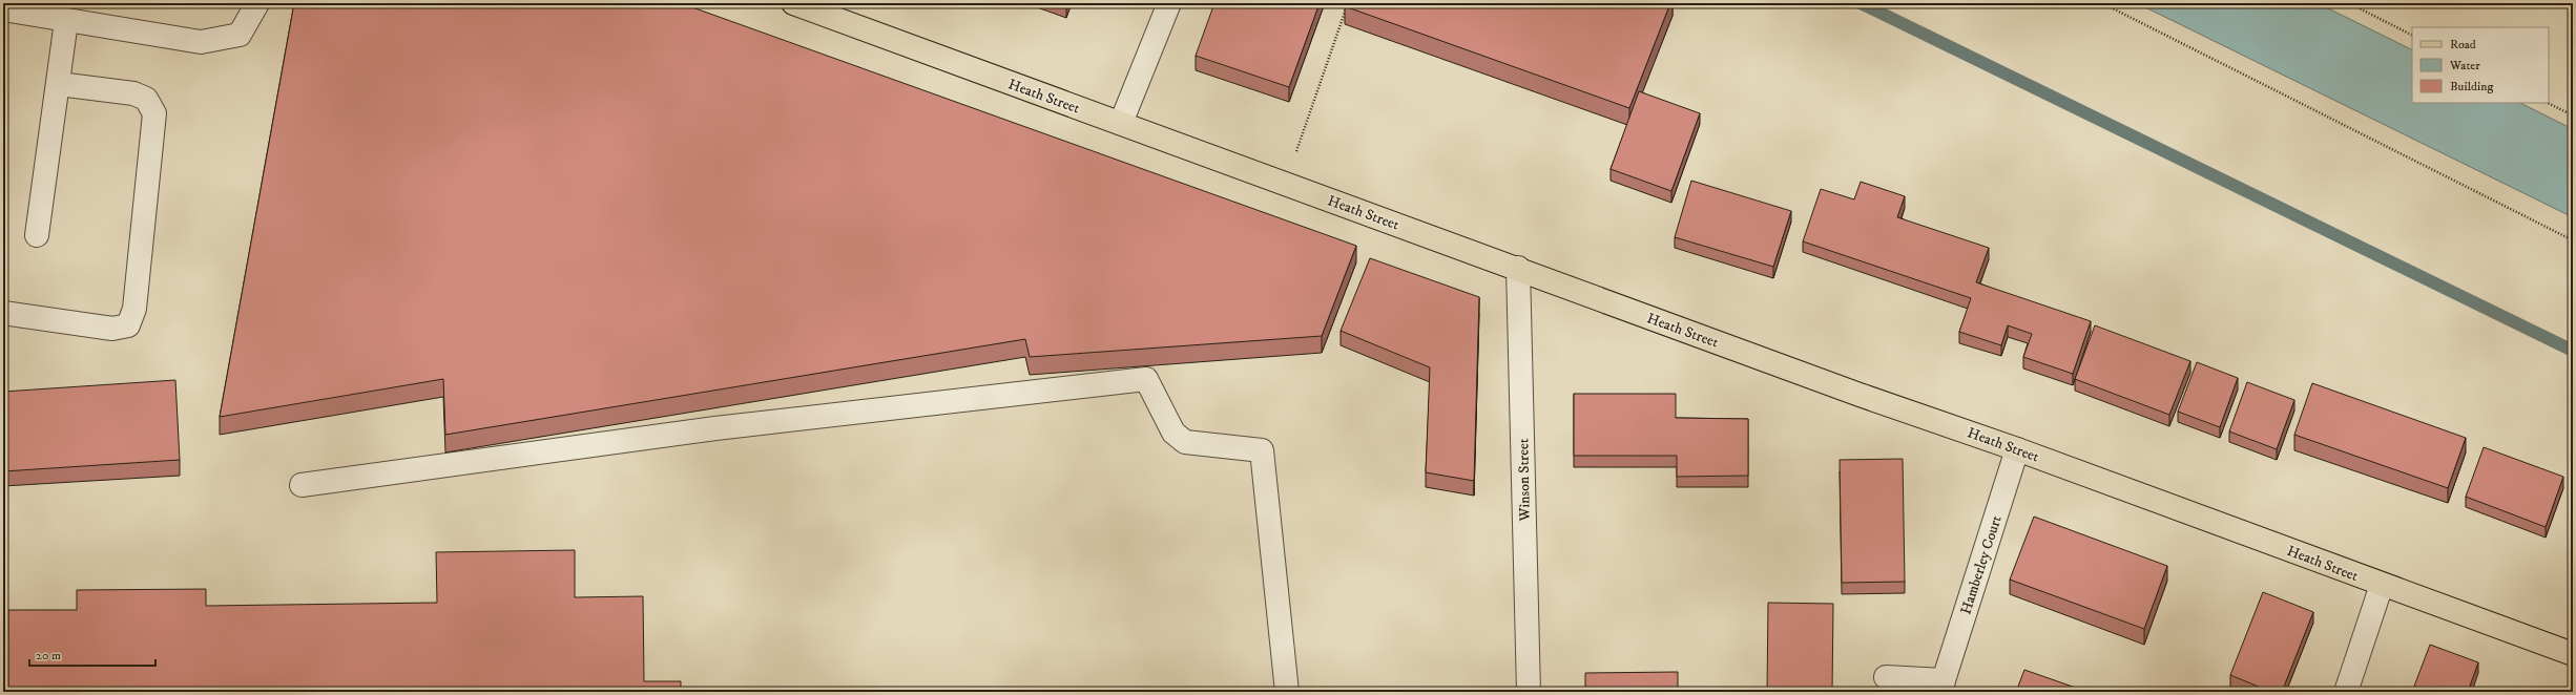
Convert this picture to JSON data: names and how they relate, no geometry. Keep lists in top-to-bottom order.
{
  "streets": {
    "main road": ["Heath Street"],
    "street": ["Winson Street", "Hamberley Court"]
  },
  "crossings": [
    ["Heath Street", "Winson Street"],
    ["Heath Street", "Hamberley Court"]
  ],
  "legend": ["Road", "Water", "Building"],
  "scale_bar": "20 m"
}
